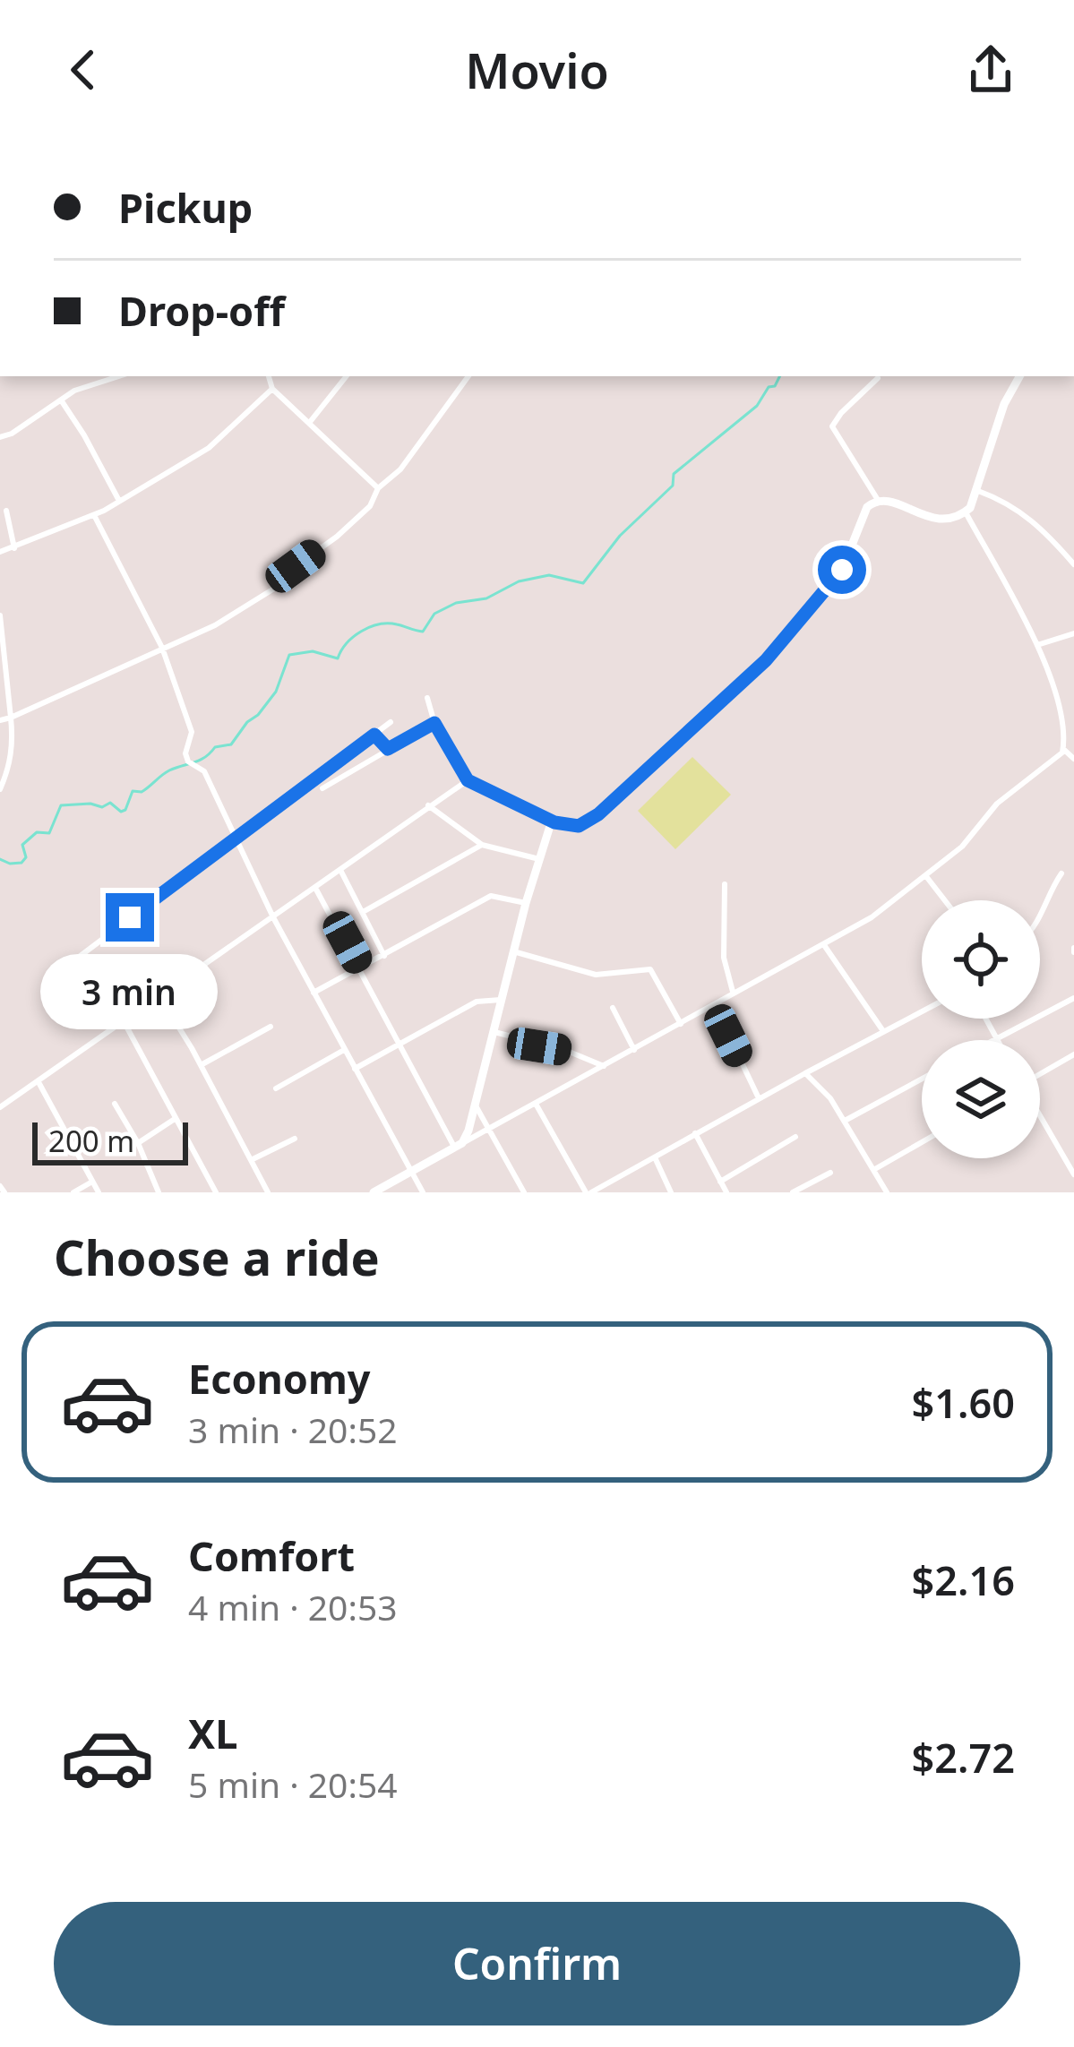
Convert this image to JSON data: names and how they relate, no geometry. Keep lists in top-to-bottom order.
{
  "scale_bar": "200 m",
  "page": {
    "header": "Movio",
    "banner": ["Pickup", "Drop-off"],
    "bubble": "3 min",
    "scale": "200 m",
    "heading": "Choose a ride",
    "list": [
      {
        "name": "Economy",
        "note": "3 min · 20:52",
        "value": "$1.60"
      },
      {
        "name": "Comfort",
        "note": "4 min · 20:53",
        "value": "$2.16"
      },
      {
        "name": "XL",
        "note": "5 min · 20:54",
        "value": "$2.72"
      }
    ],
    "buttons": "Confirm"
  }
}
